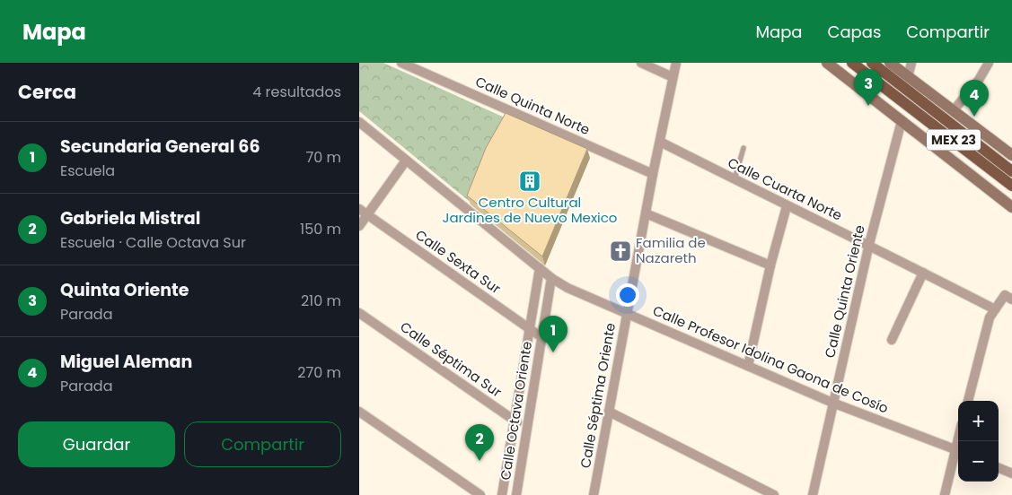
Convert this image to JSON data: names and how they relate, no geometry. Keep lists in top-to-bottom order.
{
  "streets": {
    "main road": ["MEX 23"],
    "street": [
      "Calle Quinta Norte",
      "Calle Cuarta Norte",
      "Calle Sexta Sur",
      "Calle Quinta Oriente",
      "Calle Séptima Sur",
      "Calle Profesor Idolina Gaona de Cosío",
      "Calle Séptima Oriente",
      "Calle Octava Oriente"
    ]
  },
  "crossings": [
    ["Calle Quinta Norte", "Calle Séptima Oriente"],
    ["Calle Cuarta Norte", "Calle Quinta Oriente"],
    ["Calle Cuarta Norte", "Calle Séptima Oriente"],
    ["Calle Sexta Sur", "Calle Octava Oriente"],
    ["Calle Quinta Oriente", "Calle Profesor Idolina Gaona de Cosío"],
    ["Calle Séptima Sur", "Calle Octava Oriente"],
    ["Calle Profesor Idolina Gaona de Cosío", "Calle Séptima Oriente"],
    ["Calle Profesor Idolina Gaona de Cosío", "Calle Octava Oriente"]
  ],
  "places": {
    "building": ["Centro Cultural Jardines de Nuevo Mexico"],
    "church": ["Familia de Nazareth"]
  },
  "page": {
    "header": "Mapa",
    "nav": ["Mapa", "Capas", "Compartir"],
    "heading": ["Cerca", "4 resultados"],
    "pins": [
      "3",
      "4",
      "1",
      "2"
    ],
    "list": [
      {
        "mark": "1",
        "name": "Secundaria General 66",
        "note": "Escuela",
        "value": "70 m"
      },
      {
        "mark": "2",
        "name": "Gabriela Mistral",
        "note": "Escuela · Calle Octava Sur",
        "value": "150 m"
      },
      {
        "mark": "3",
        "name": "Quinta Oriente",
        "note": "Parada",
        "value": "210 m"
      },
      {
        "mark": "4",
        "name": "Miguel Aleman",
        "note": "Parada",
        "value": "270 m"
      }
    ],
    "map_buttons": ["+", "−"],
    "buttons": ["Guardar", "Compartir"]
  }
}
